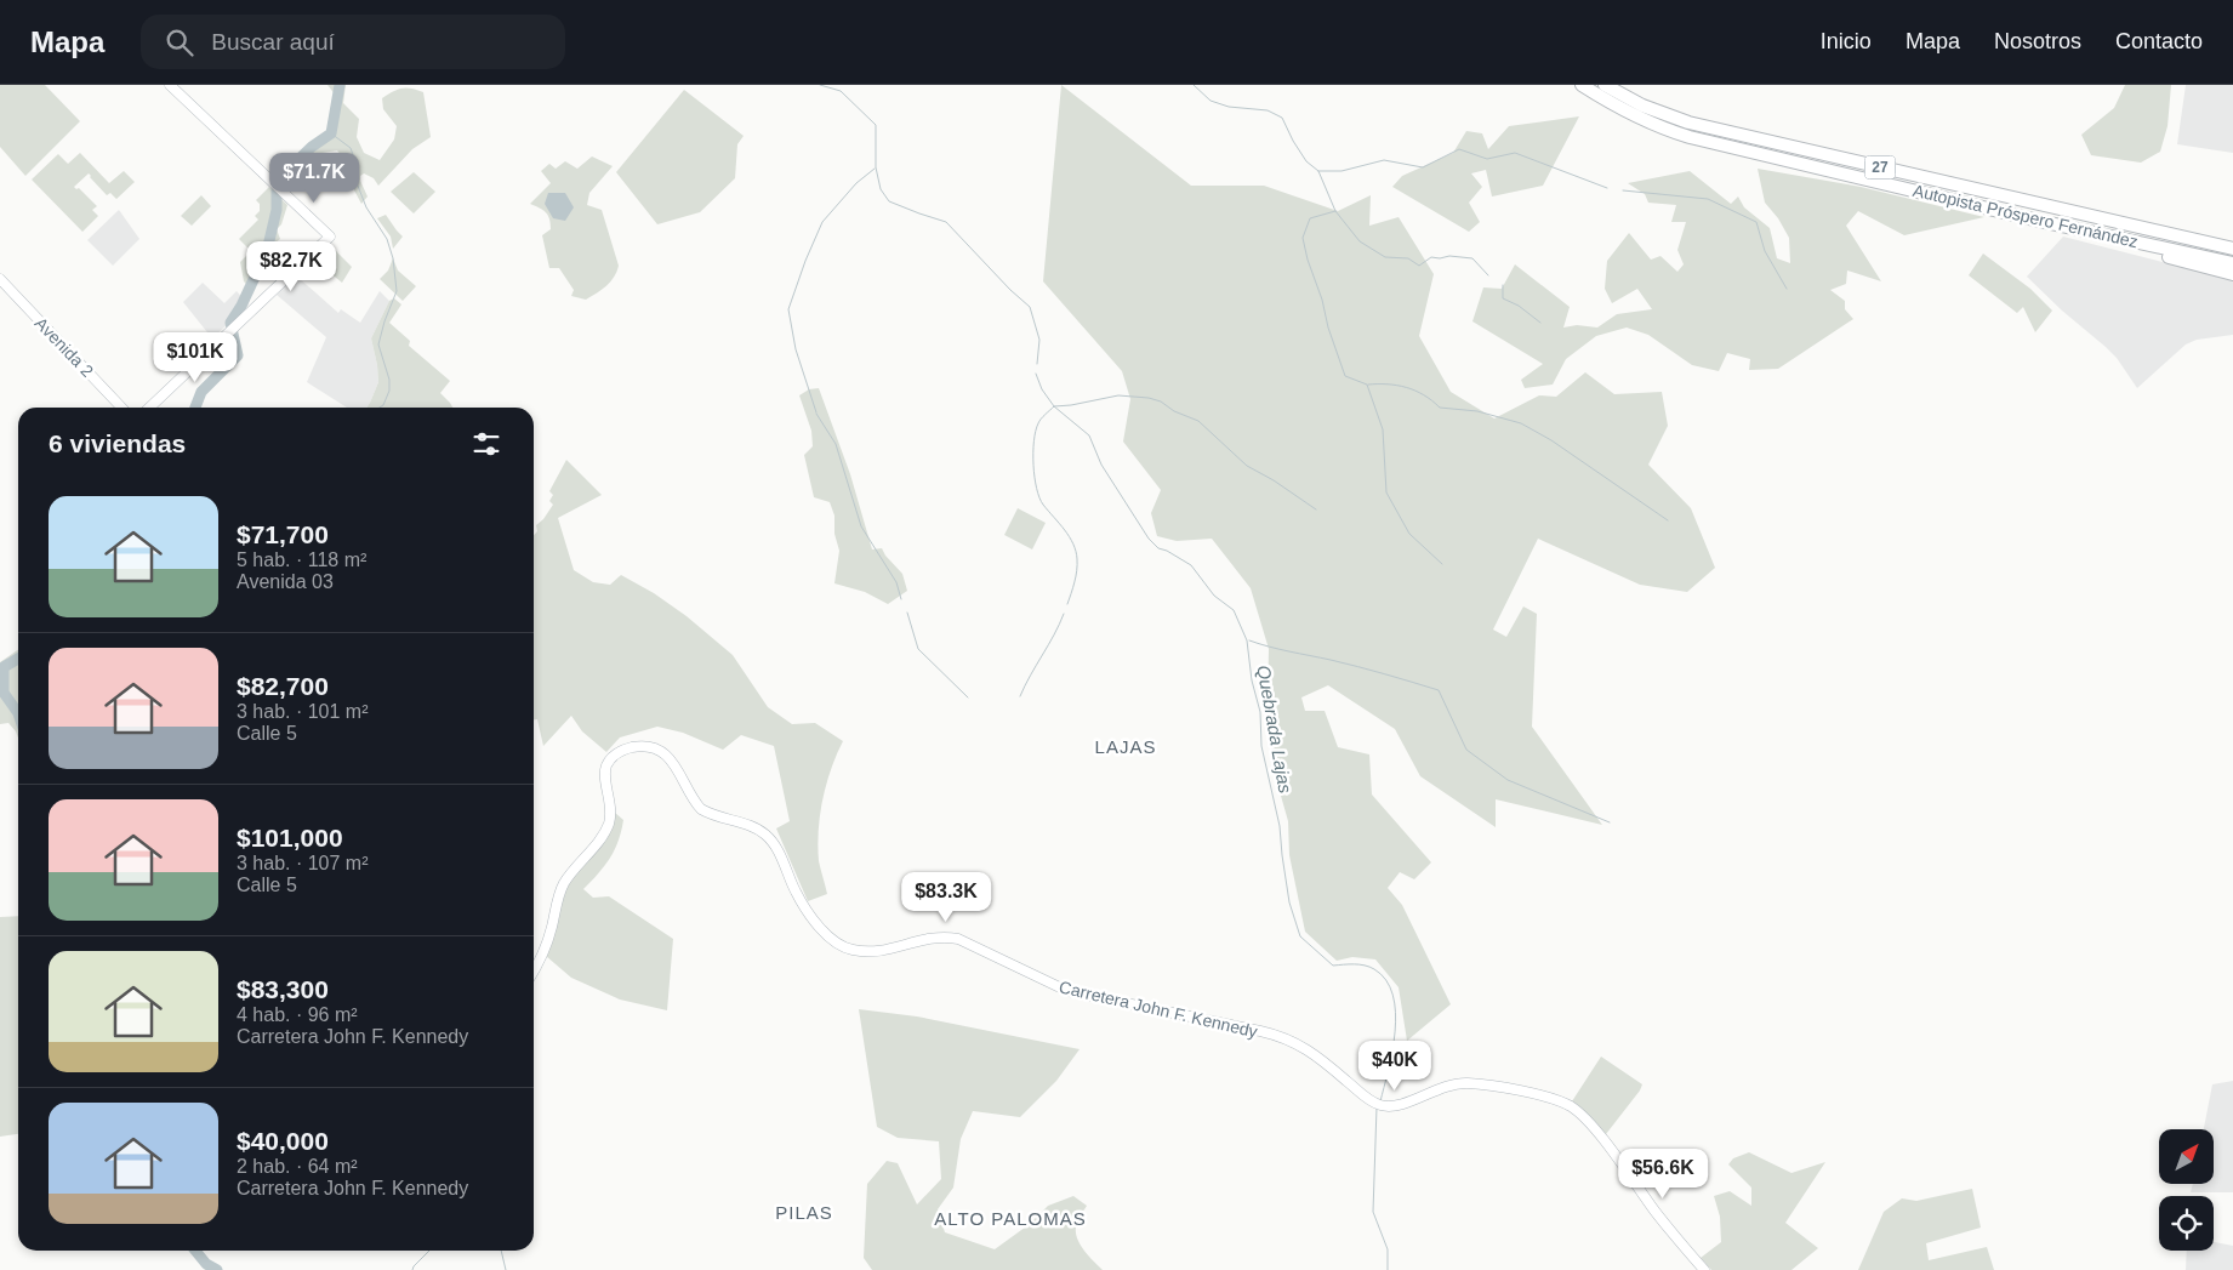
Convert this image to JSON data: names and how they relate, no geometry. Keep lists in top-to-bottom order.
{
  "streets": {
    "highway": ["27", "Autopista Próspero Fernández"],
    "main road": ["Avenida 2", "Carretera John F. Kennedy"]
  },
  "districts": ["LAJAS", "PILAS", "ALTO PALOMAS"],
  "water": ["Quebrada Lajas"],
  "north": "top right",
  "page": {
    "header": "Mapa",
    "search": "Buscar aquí",
    "nav": [
      "Inicio",
      "Mapa",
      "Nosotros",
      "Contacto"
    ],
    "price": [
      "$71.7K",
      "$82.7K",
      "$101K",
      "$83.3K",
      "$40K",
      "$56.6K"
    ],
    "heading": "6 viviendas",
    "list": [
      {
        "name": "$71,700",
        "note": "5 hab. · 118 m² · Avenida 03"
      },
      {
        "name": "$82,700",
        "note": "3 hab. · 101 m² · Calle 5"
      },
      {
        "name": "$101,000",
        "note": "3 hab. · 107 m² · Calle 5"
      },
      {
        "name": "$83,300",
        "note": "4 hab. · 96 m² · Carretera John F. Kennedy"
      },
      {
        "name": "$40,000",
        "note": "2 hab. · 64 m² · Carretera John F. Kennedy"
      }
    ]
  }
}
